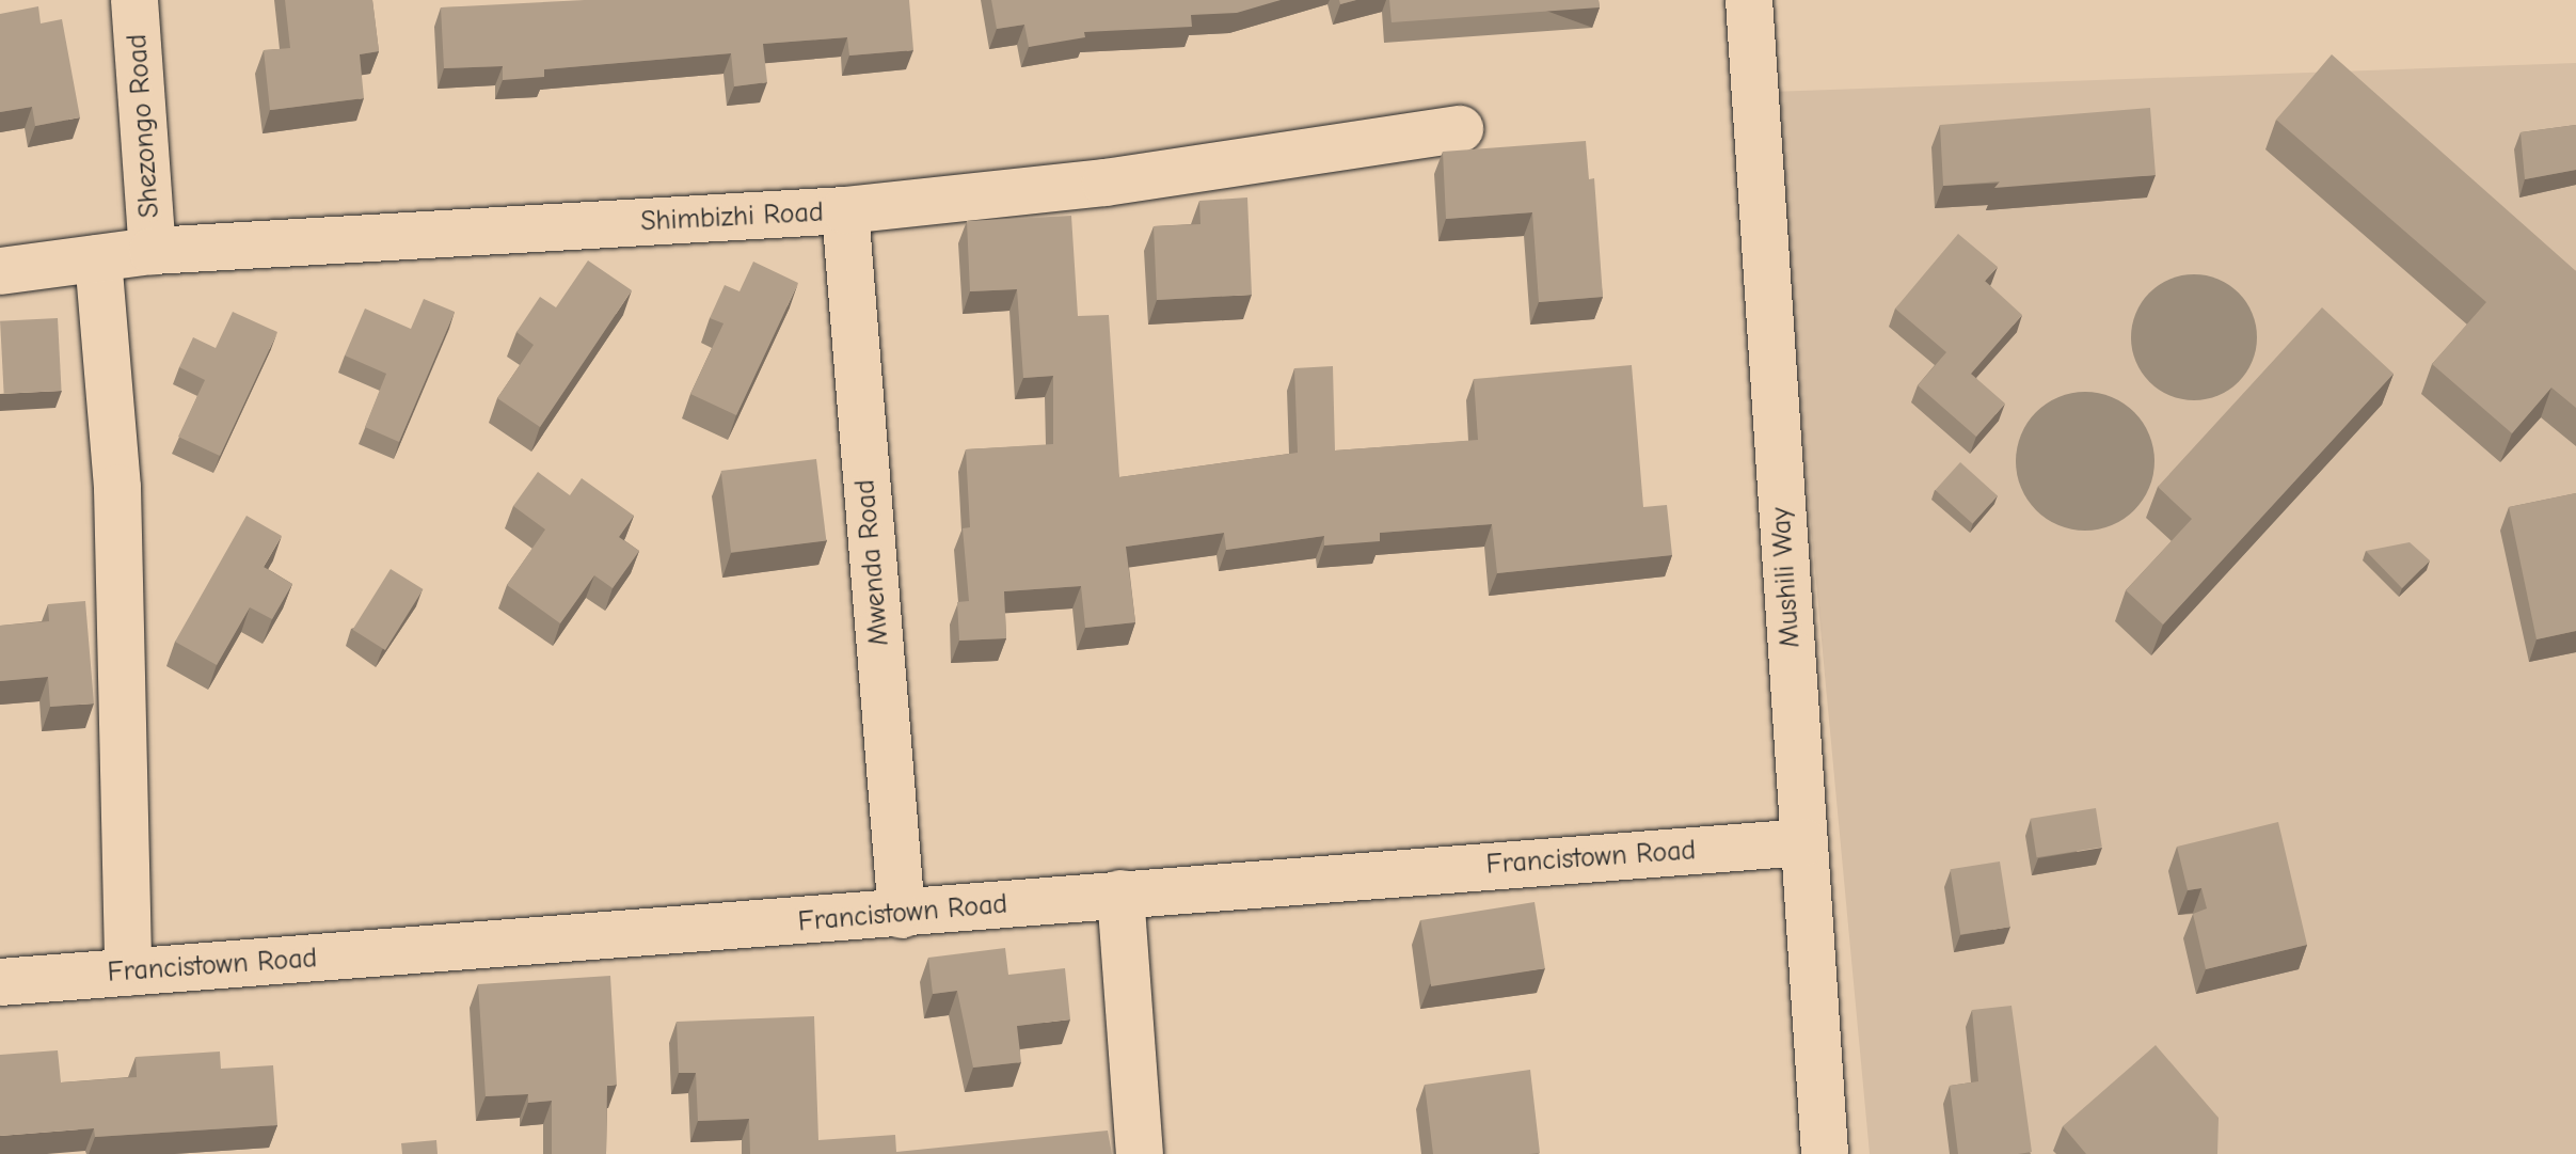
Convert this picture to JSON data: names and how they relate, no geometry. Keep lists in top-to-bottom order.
{
  "streets": {
    "street": [
      "Shezongo Road",
      "Shimbizhi Road",
      "Mwenda Road",
      "Mushili Way",
      "Francistown Road"
    ]
  },
  "crossings": [
    ["Shezongo Road", "Shimbizhi Road"],
    ["Shimbizhi Road", "Mwenda Road"],
    ["Mwenda Road", "Francistown Road"],
    ["Mushili Way", "Francistown Road"]
  ]
}
